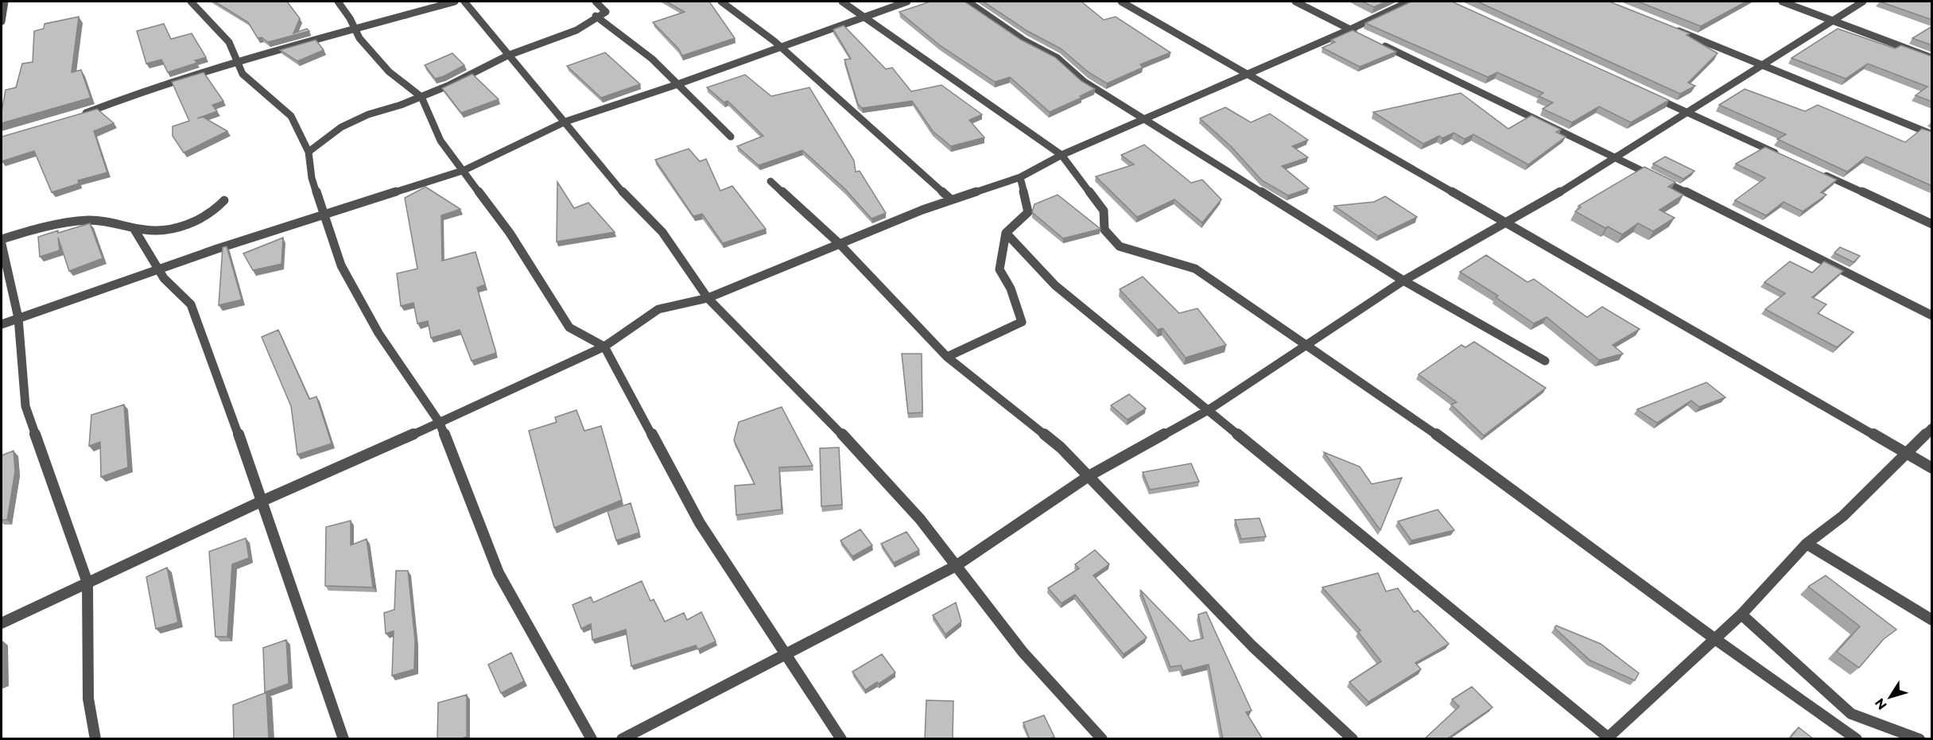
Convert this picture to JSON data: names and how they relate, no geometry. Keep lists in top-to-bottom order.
{
  "north": "bottom left"
}
